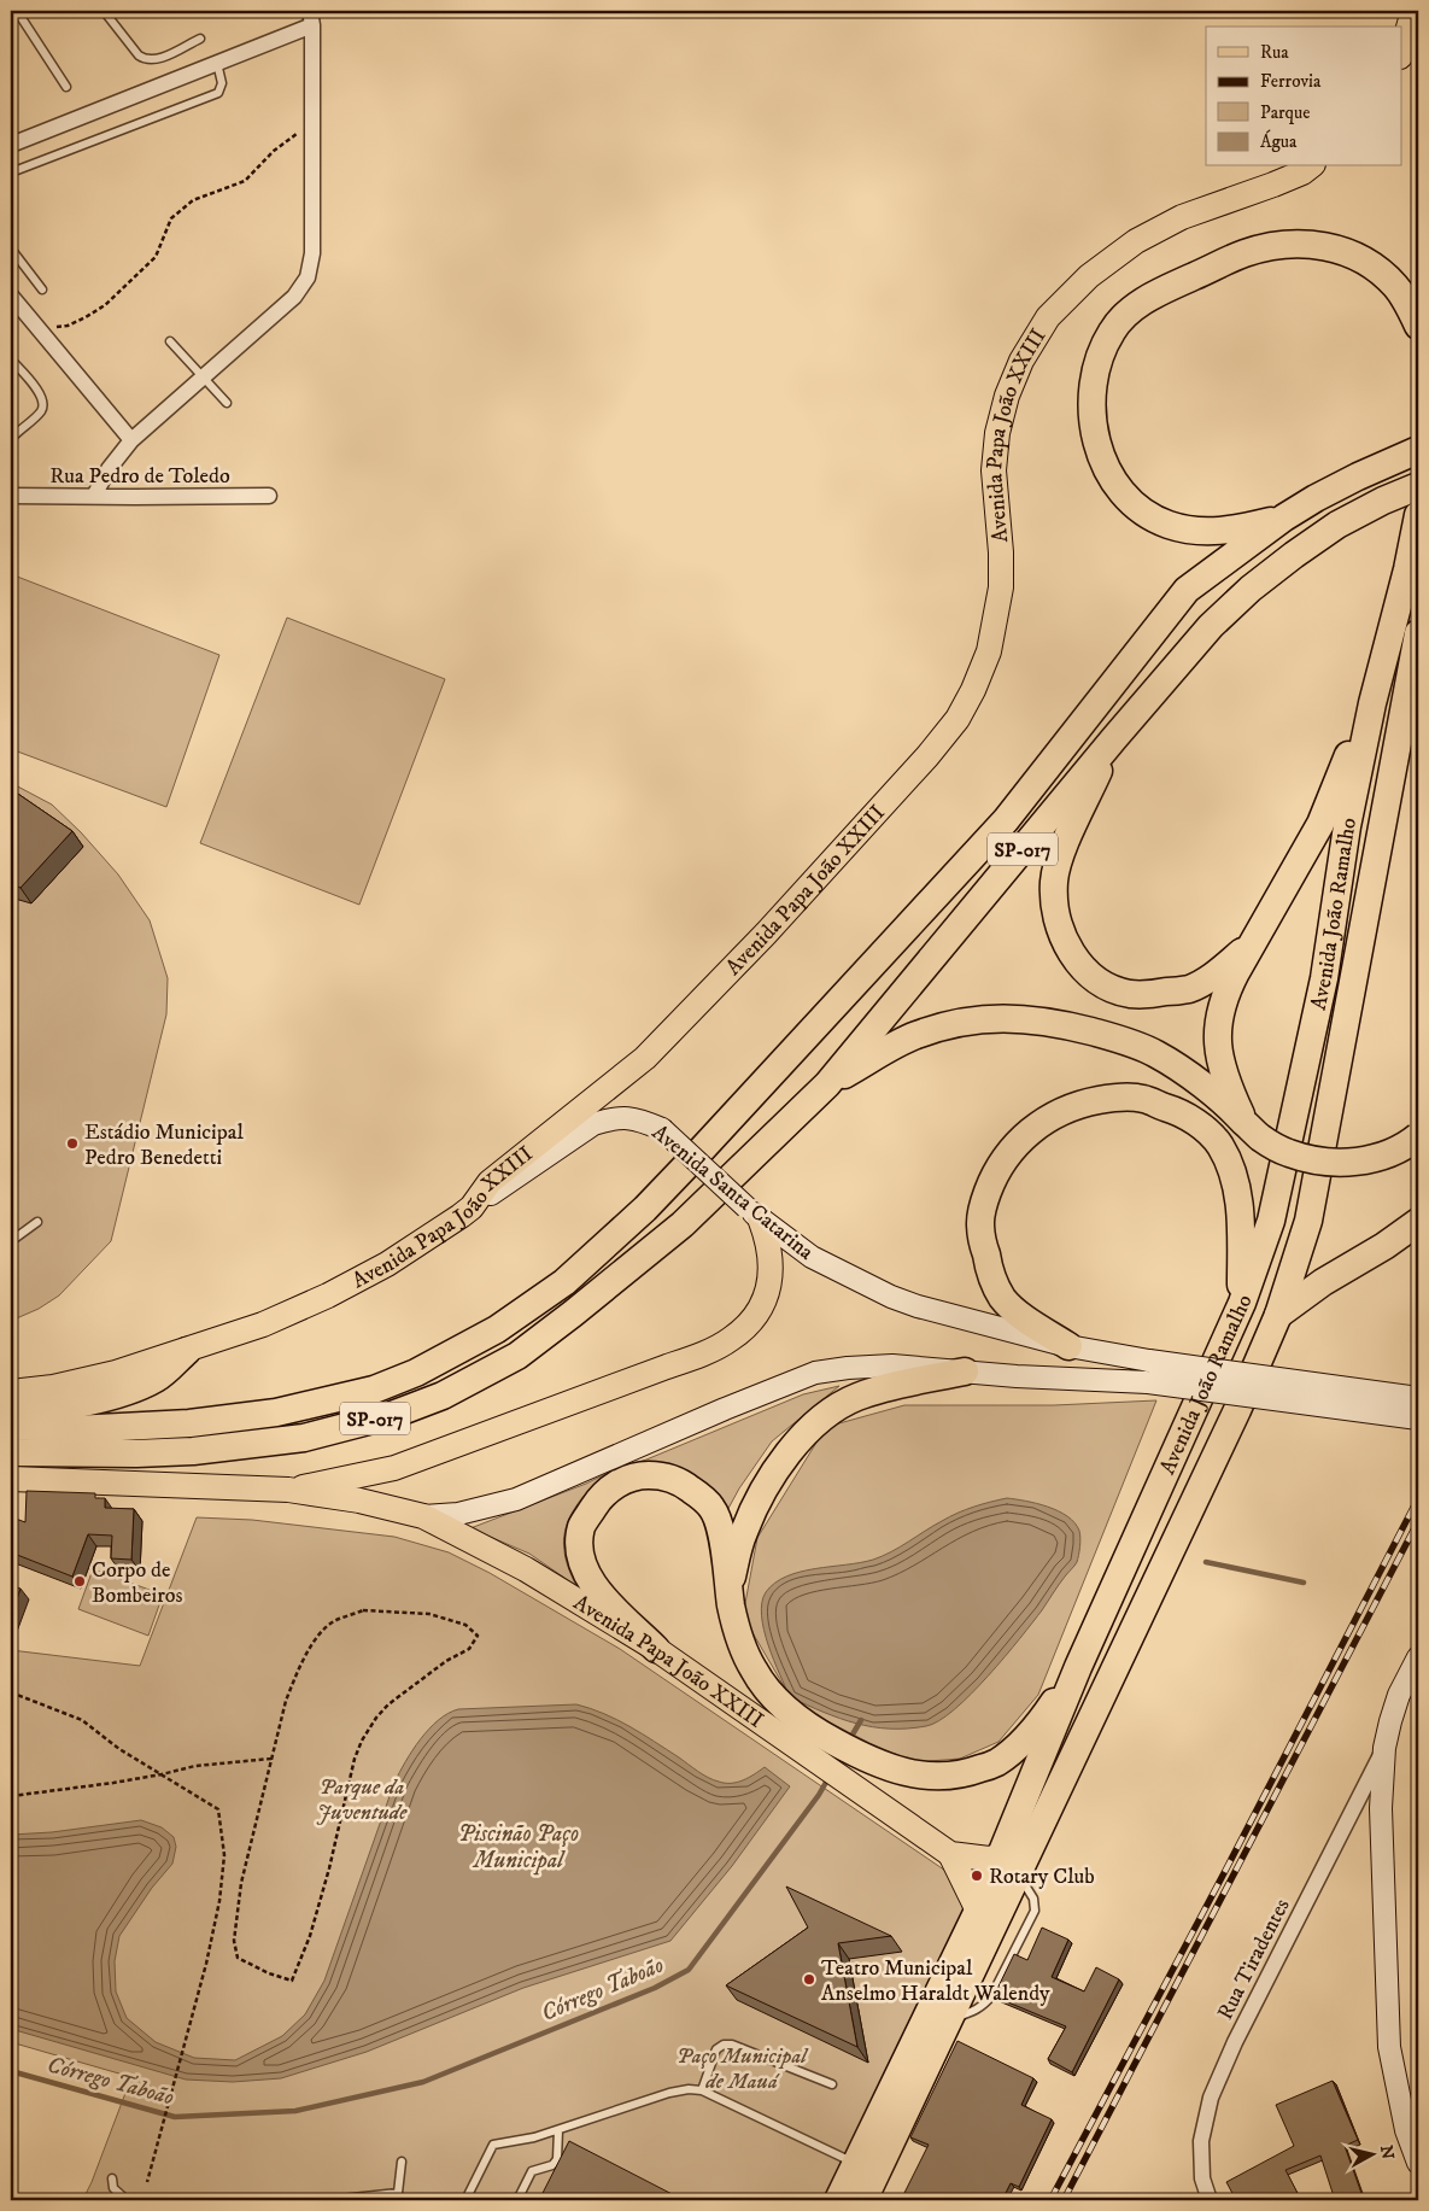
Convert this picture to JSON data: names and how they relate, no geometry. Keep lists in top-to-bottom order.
{
  "streets": {
    "highway": ["SP-017", "Avenida João Ramalho"],
    "main road": ["Avenida Papa João XXIII", "Avenida Santa Catarina"],
    "street": ["Rua Pedro de Toledo", "Rua Tiradentes"]
  },
  "crossings": [
    ["Avenida Papa João XXIII", "Avenida João Ramalho"],
    ["Avenida Papa João XXIII", "Avenida Santa Catarina"]
  ],
  "water": ["Piscinão Paço Municipal", "Córrego Taboão"],
  "parks": ["Parque da Juventude", "Paço Municipal de Mauá"],
  "places": [
    "Estádio Municipal Pedro Benedetti",
    "Corpo de Bombeiros",
    "Rotary Club",
    "Teatro Municipal Anselmo Haraldt Walendy"
  ],
  "legend": [
    "Rua",
    "Ferrovia",
    "Parque",
    "Água"
  ],
  "north": "right"
}
